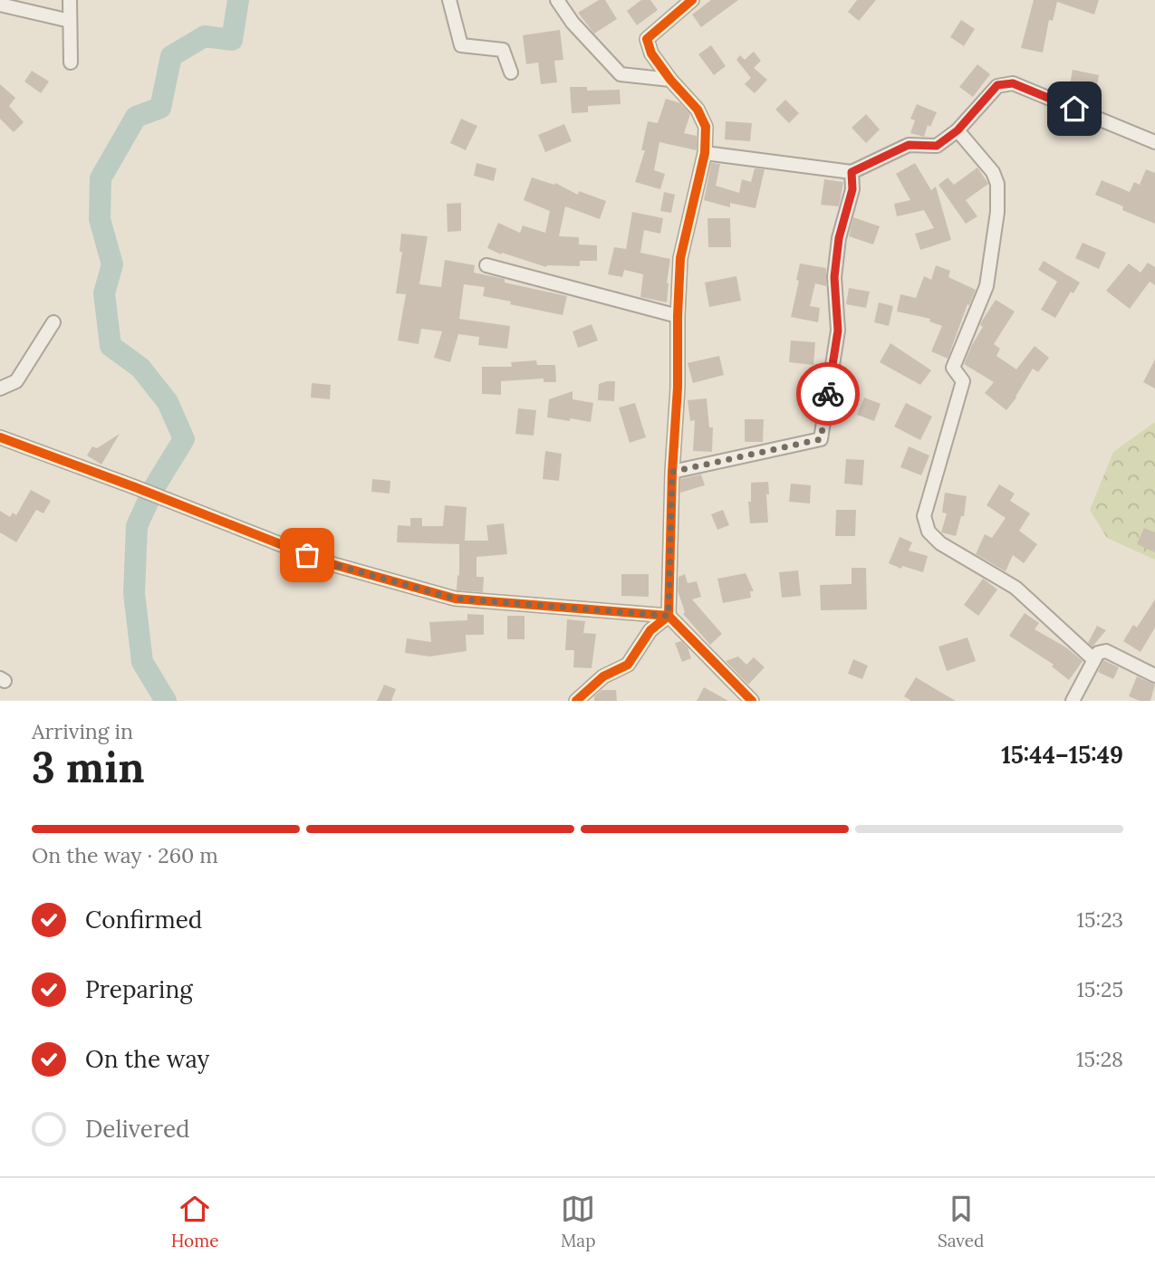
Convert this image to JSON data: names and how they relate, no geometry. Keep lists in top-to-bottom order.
{
  "page": {
    "heading": ["3 min", "Arriving in", "15:44–15:49"],
    "bar": "On the way · 260 m",
    "list": [
      ["Confirmed", "15:23"],
      ["Preparing", "15:25"],
      ["On the way", "15:28"],
      "Delivered"
    ],
    "tabs": ["Home", "Map", "Saved"]
  }
}
